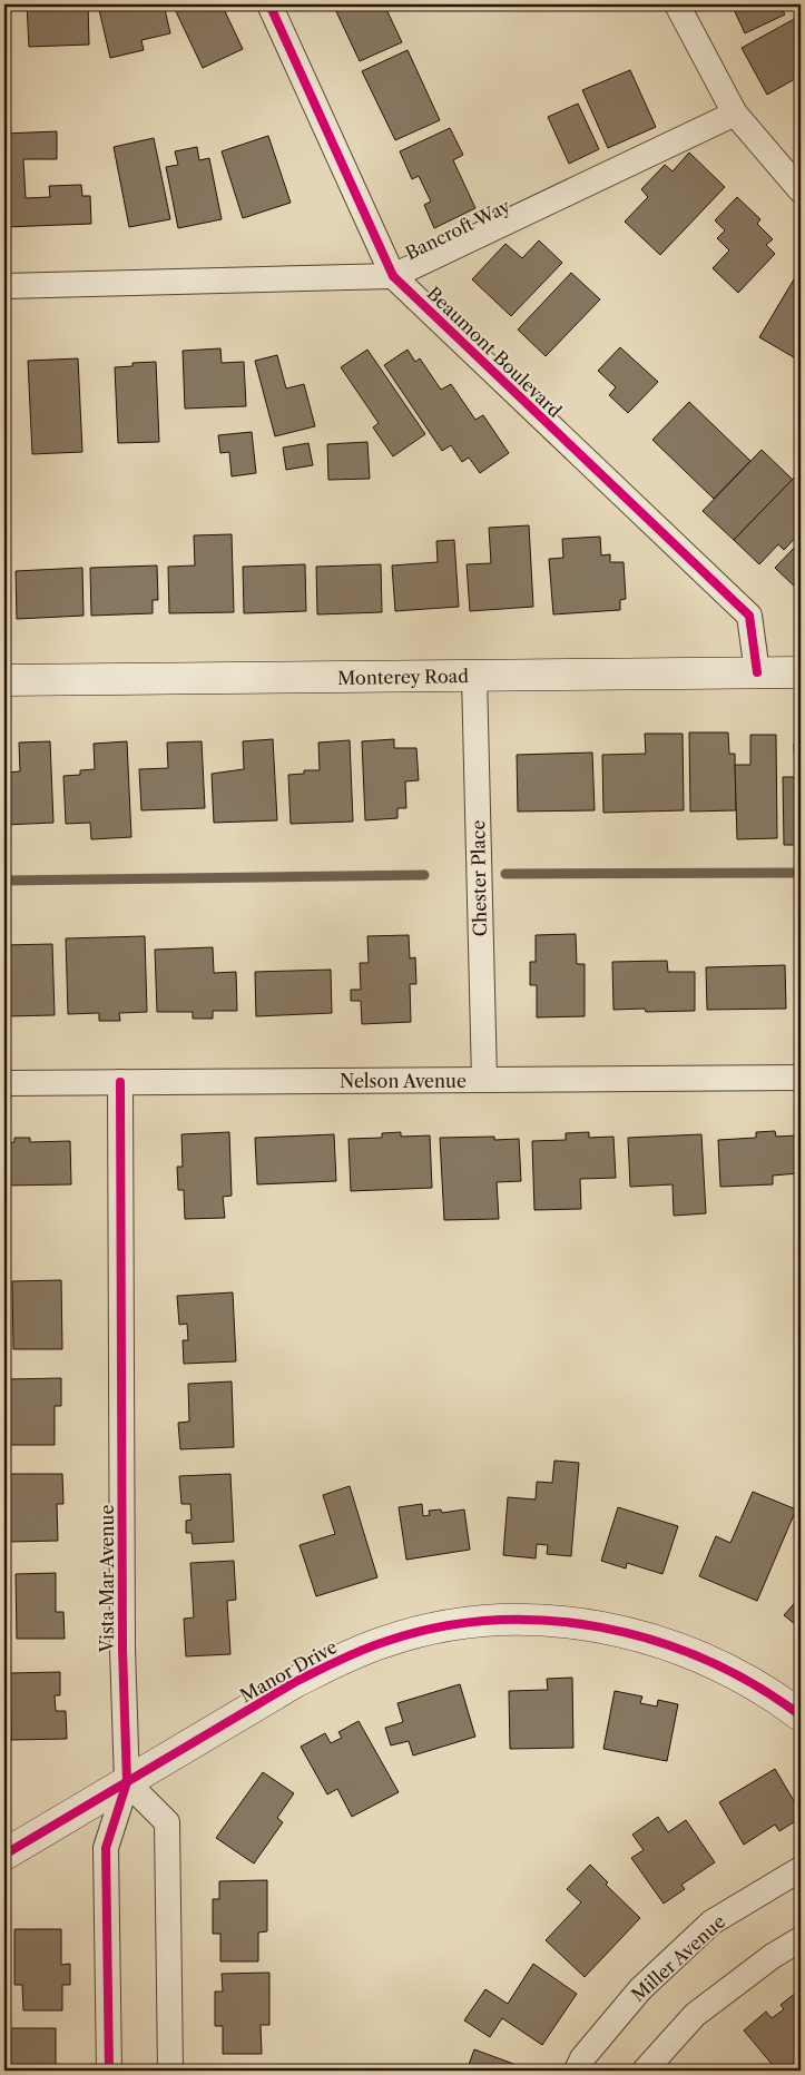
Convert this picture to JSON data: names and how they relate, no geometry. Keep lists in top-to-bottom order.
{
  "streets": {
    "street": [
      "Bancroft Way",
      "Beaumont Boulevard",
      "Monterey Road",
      "Chester Place",
      "Nelson Avenue",
      "Vista Mar Avenue",
      "Manor Drive",
      "Miller Avenue"
    ]
  },
  "crossings": [
    ["Bancroft Way", "Beaumont Boulevard"],
    ["Beaumont Boulevard", "Monterey Road"],
    ["Monterey Road", "Chester Place"],
    ["Chester Place", "Nelson Avenue"],
    ["Nelson Avenue", "Vista Mar Avenue"],
    ["Vista Mar Avenue", "Manor Drive"]
  ]
}
